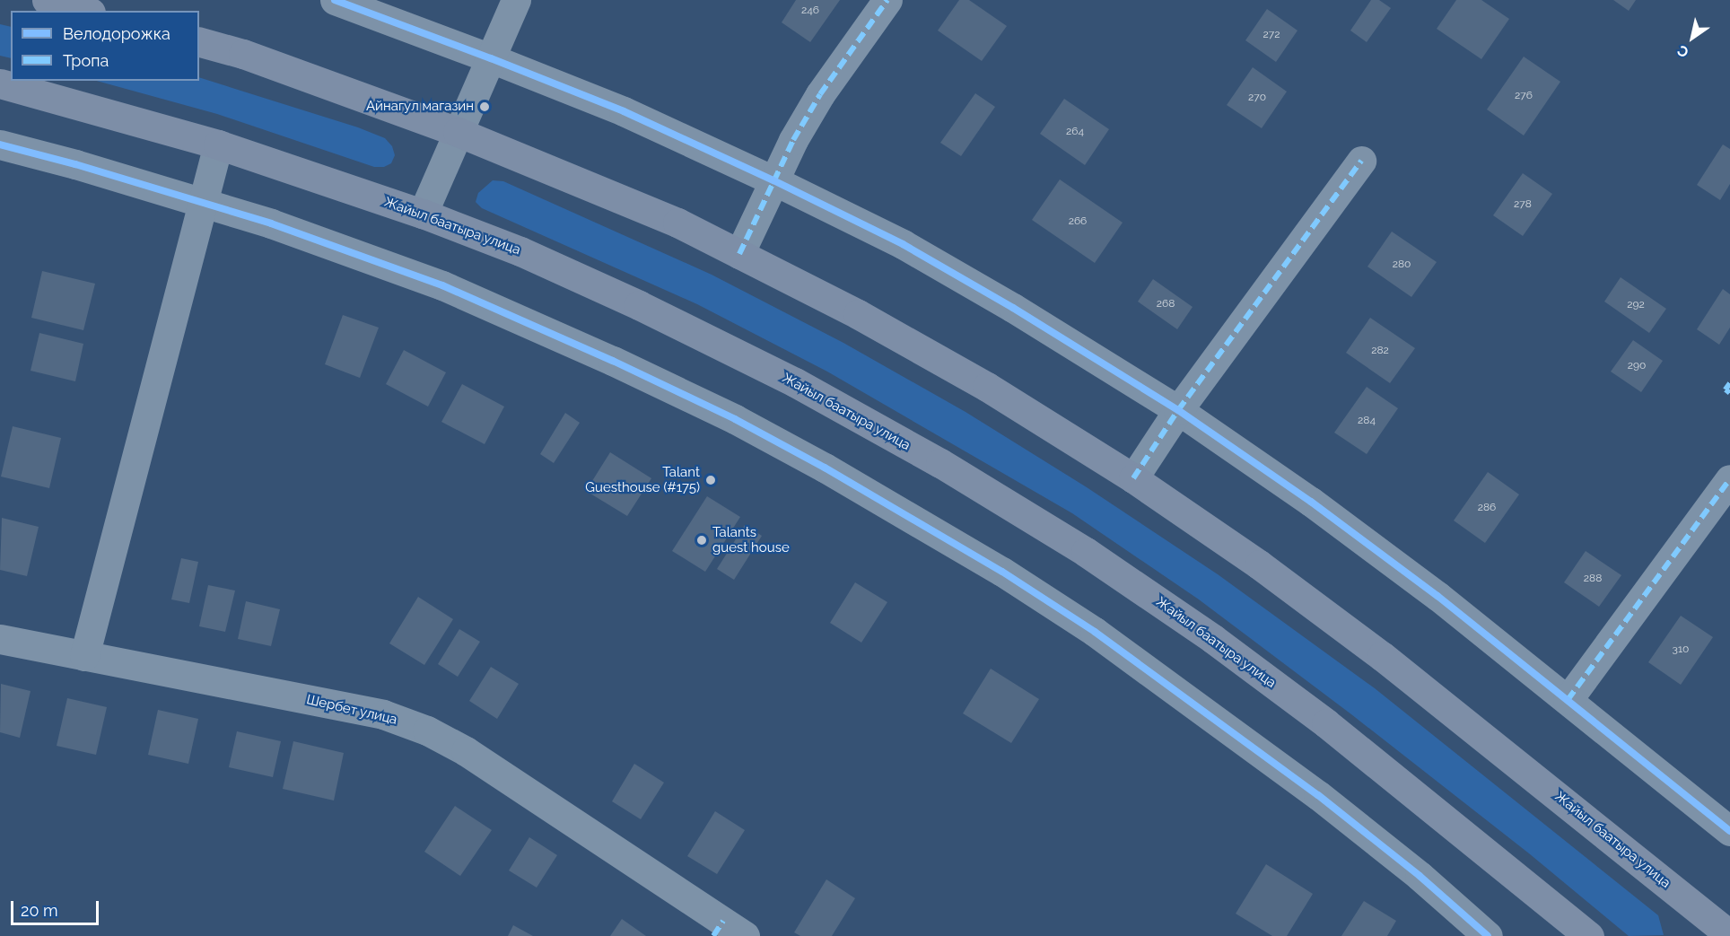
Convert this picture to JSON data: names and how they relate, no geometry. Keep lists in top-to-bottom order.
{
  "streets": {
    "main road": ["Жайыл баатыра улица"],
    "street": ["Шербет улица"]
  },
  "places": ["Айнагул магазин", "Talant Guesthouse (#175)", "Talants guest house"],
  "house_numbers": [
    "246",
    "272",
    "276",
    "270",
    "264",
    "278",
    "266",
    "280",
    "268",
    "292",
    "282",
    "290",
    "284",
    "286",
    "288",
    "310"
  ],
  "legend": ["Велодорожка", "Тропа"],
  "scale_bar": "20 m",
  "north": "bottom left"
}
